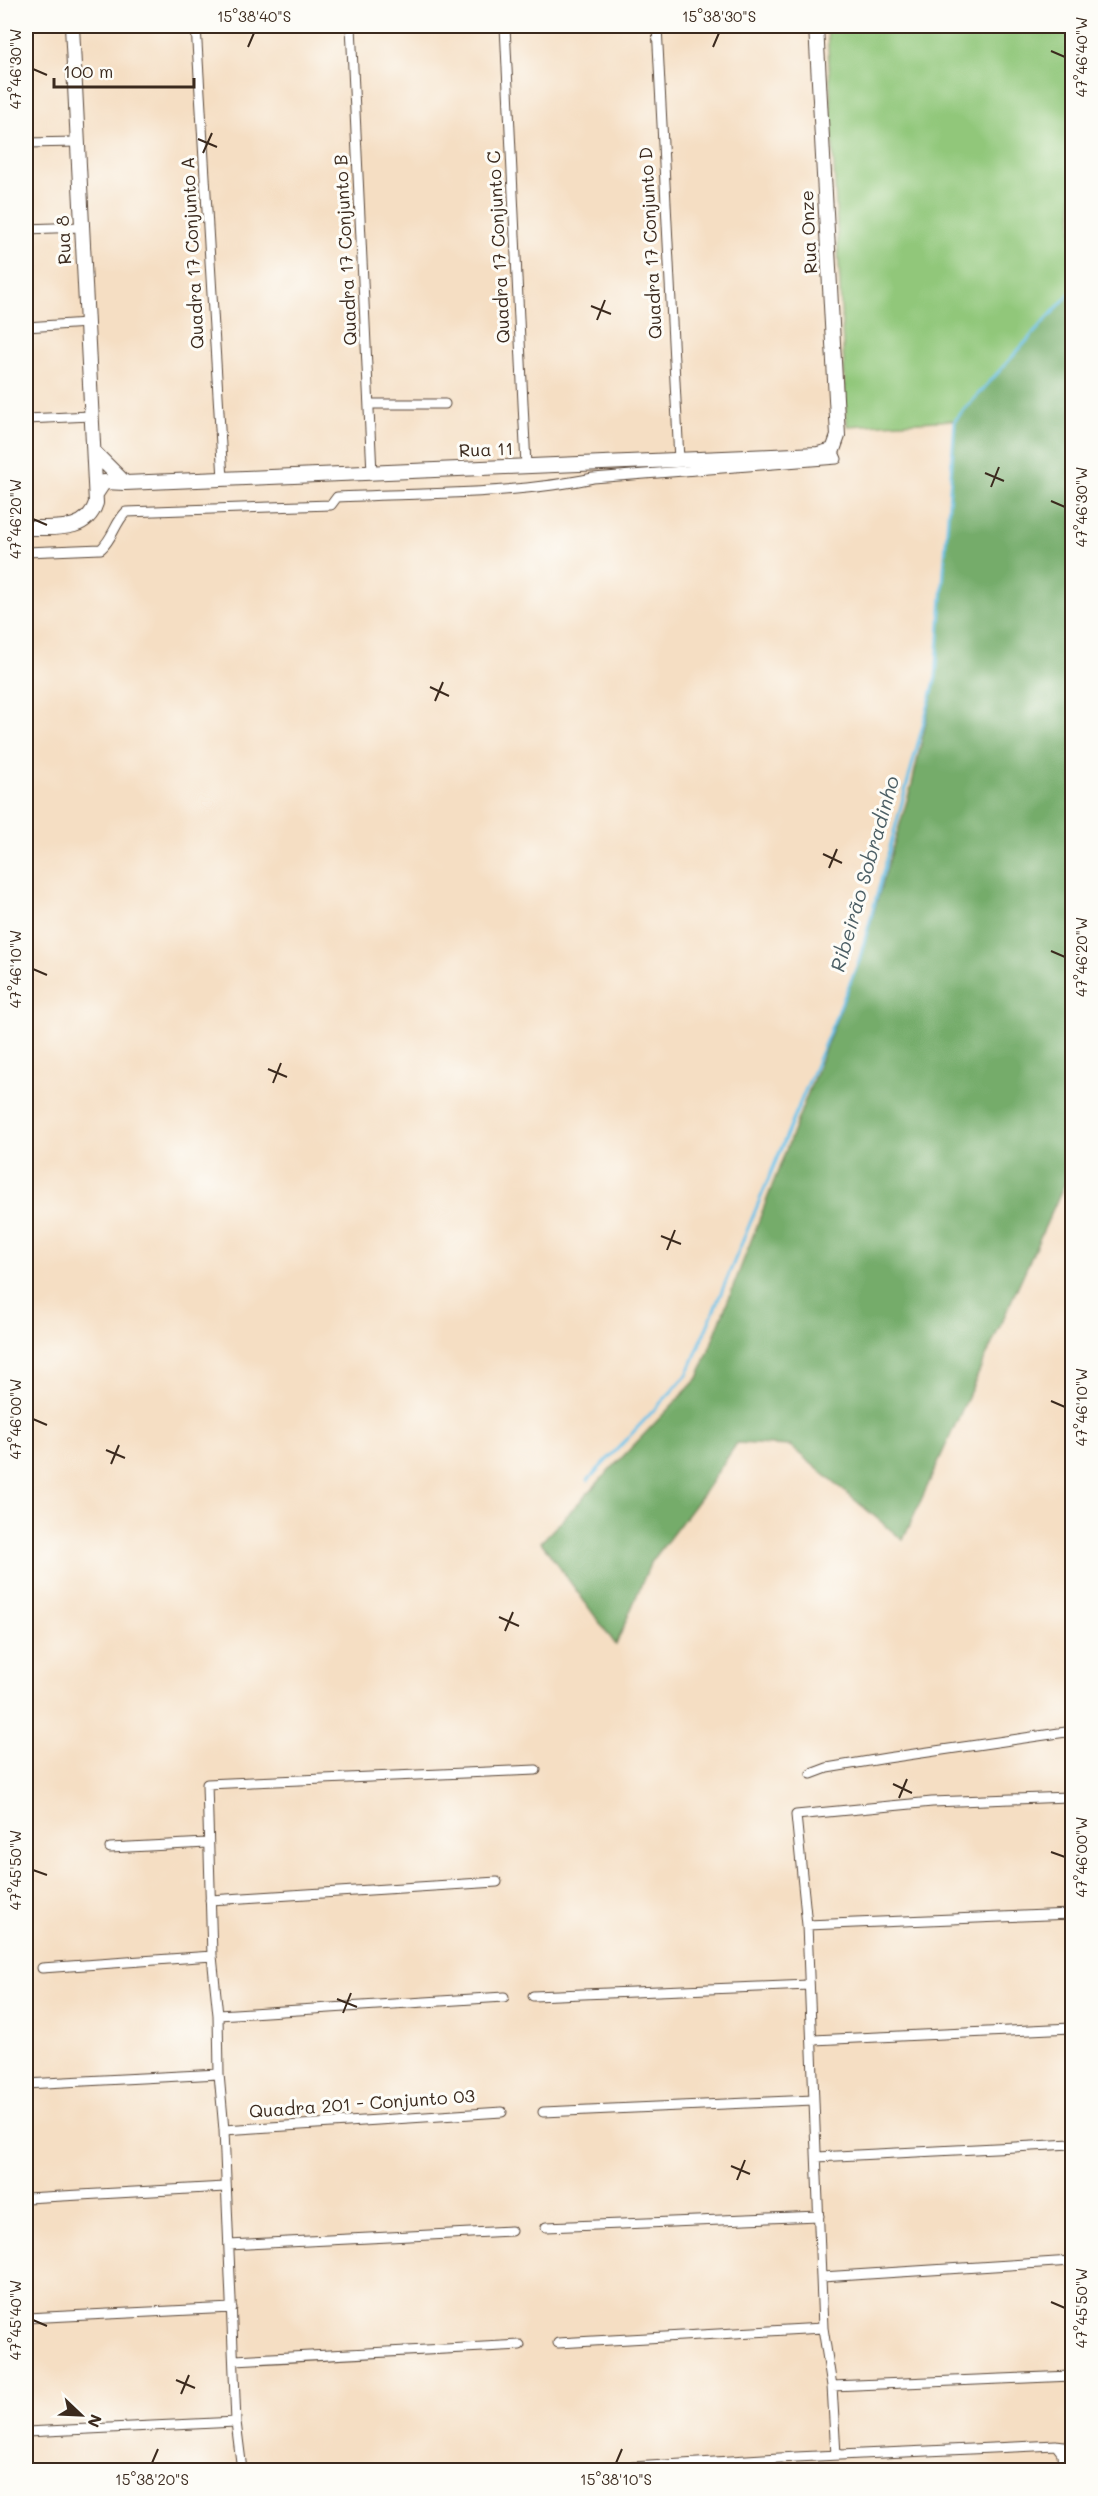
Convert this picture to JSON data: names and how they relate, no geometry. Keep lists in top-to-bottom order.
{
  "streets": {
    "street": [
      "Rua Onze",
      "Rua 8",
      "Quadra 17 Conjunto D",
      "Quadra 17 Conjunto C",
      "Quadra 17 Conjunto B",
      "Quadra 17 Conjunto A",
      "Rua 11",
      "Quadra 201 - Conjunto 03"
    ]
  },
  "crossings": [
    ["Rua Onze", "Rua 11"],
    ["Quadra 17 Conjunto D", "Rua 11"],
    ["Quadra 17 Conjunto C", "Rua 11"],
    ["Quadra 17 Conjunto B", "Rua 11"],
    ["Quadra 17 Conjunto A", "Rua 11"]
  ],
  "water": ["Ribeirão Sobradinho"],
  "scale_bar": "100 m",
  "north": "bottom right",
  "coordinates": [
    "15°38'40\"S",
    "15°38'30\"S",
    "47°46'40\"W",
    "47°46'30\"W",
    "47°46'20\"W",
    "47°46'10\"W",
    "47°46'00\"W",
    "47°45'50\"W",
    "47°45'40\"W",
    "15°38'20\"S",
    "15°38'10\"S"
  ]
}
